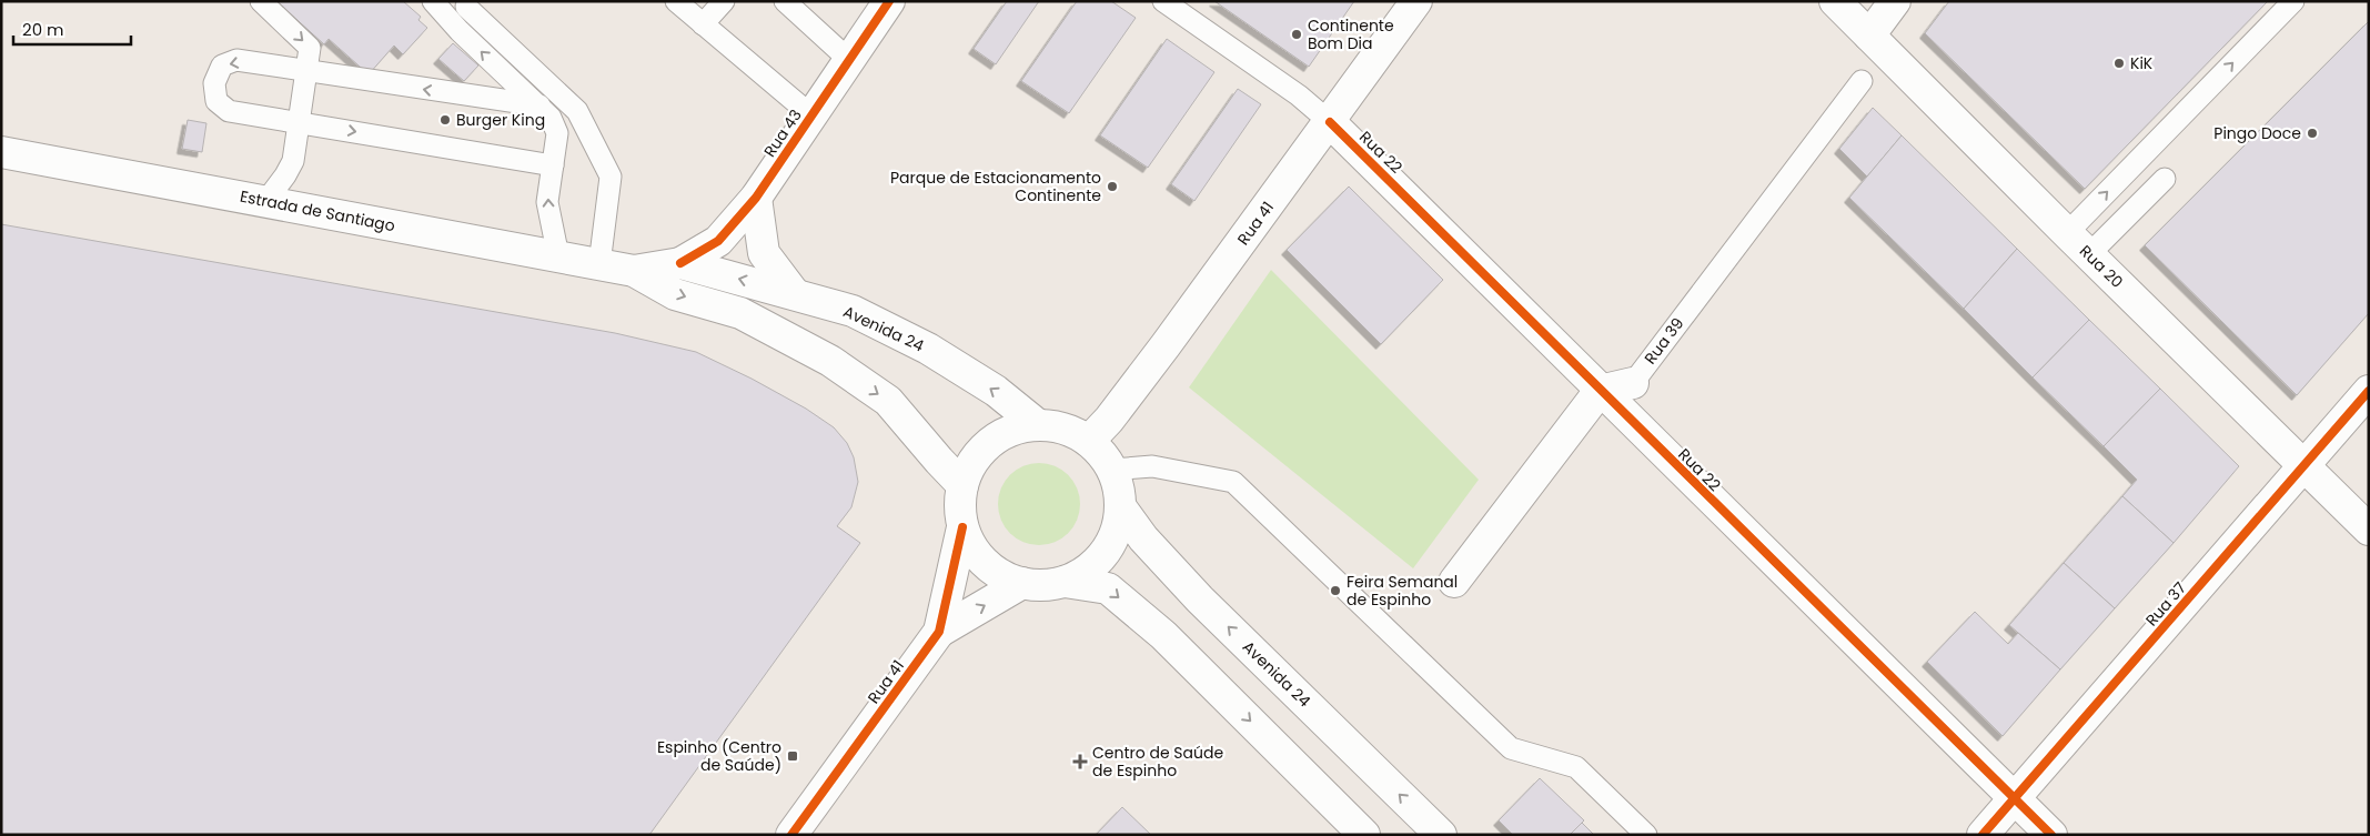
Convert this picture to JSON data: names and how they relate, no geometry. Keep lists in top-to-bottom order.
{
  "streets": {
    "main road": [
      "Rua 43",
      "Rua 22",
      "Estrada de Santiago",
      "Rua 41",
      "Rua 20",
      "Avenida 24",
      "Rua 39",
      "Rua 37"
    ]
  },
  "crossings": [
    ["Rua 43", "Estrada de Santiago"],
    ["Rua 43", "Avenida 24"],
    ["Rua 22", "Rua 41"],
    ["Rua 22", "Rua 39"],
    ["Rua 22", "Rua 37"],
    ["Estrada de Santiago", "Rua 41"],
    ["Estrada de Santiago", "Avenida 24"],
    ["Rua 41", "Avenida 24"],
    ["Rua 20", "Rua 37"]
  ],
  "one_way": ["Estrada de Santiago"],
  "places": {
    "other": [
      "Continente Bom Dia",
      "KiK",
      "Burger King",
      "Pingo Doce",
      "Parque de Estacionamento Continente",
      "Feira Semanal de Espinho"
    ],
    "transit": ["Espinho (Centro de Saúde)"],
    "health": ["Centro de Saúde de Espinho"]
  },
  "scale_bar": "20 m"
}
